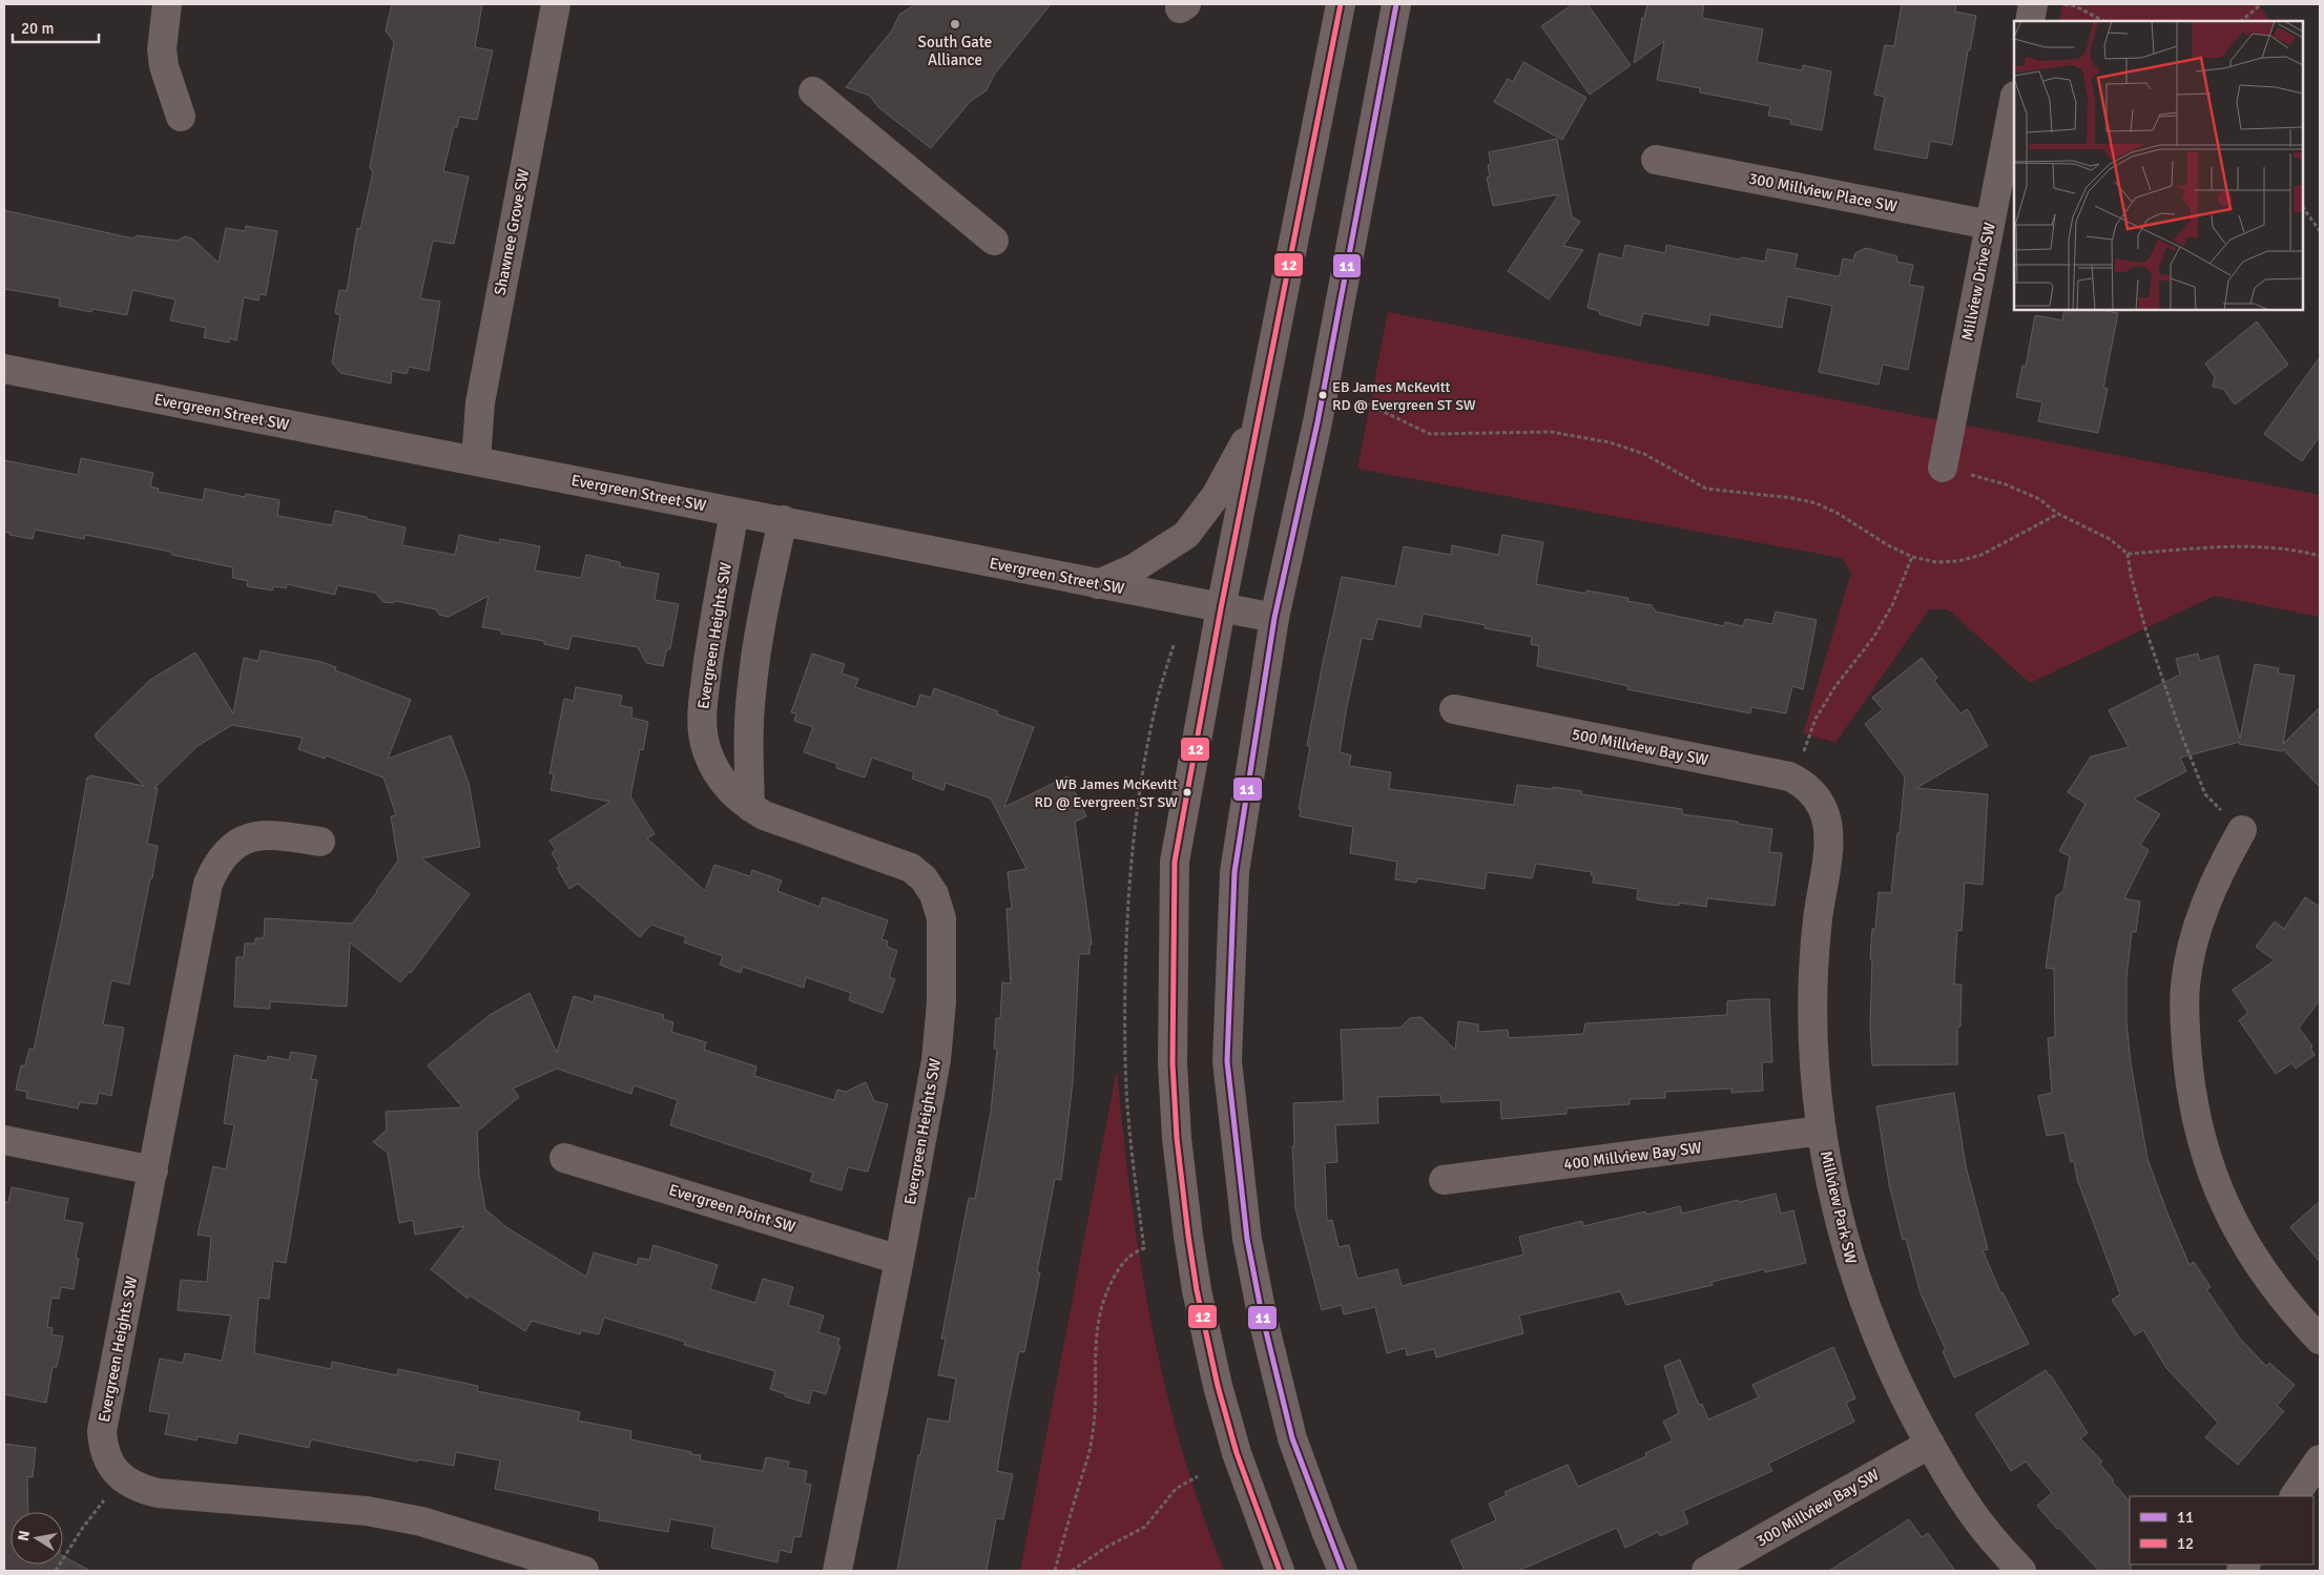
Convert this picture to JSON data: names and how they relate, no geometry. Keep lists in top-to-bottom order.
{
  "streets": {
    "street": [
      "300 Millview Place SW",
      "Shawnee Grove SW",
      "Millview Drive SW",
      "Evergreen Street SW",
      "Evergreen Heights SW",
      "500 Millview Bay SW",
      "400 Millview Bay SW",
      "Millview Park SW",
      "Evergreen Point SW",
      "300 Millview Bay SW"
    ]
  },
  "crossings": [
    ["300 Millview Place SW", "Millview Drive SW"],
    ["Shawnee Grove SW", "Evergreen Street SW"],
    ["Evergreen Street SW", "Evergreen Heights SW"],
    ["Evergreen Heights SW", "Evergreen Point SW"],
    ["500 Millview Bay SW", "Millview Park SW"],
    ["400 Millview Bay SW", "Millview Park SW"],
    ["Millview Park SW", "300 Millview Bay SW"]
  ],
  "places": ["South Gate Alliance", "EB James McKevitt RD @ Evergreen ST SW", "WB James McKevitt RD @ Evergreen ST SW"],
  "lines": ["transit line 11", "transit line 12"],
  "legend": ["11", "12"],
  "scale_bar": "20 m",
  "north": "left"
}
